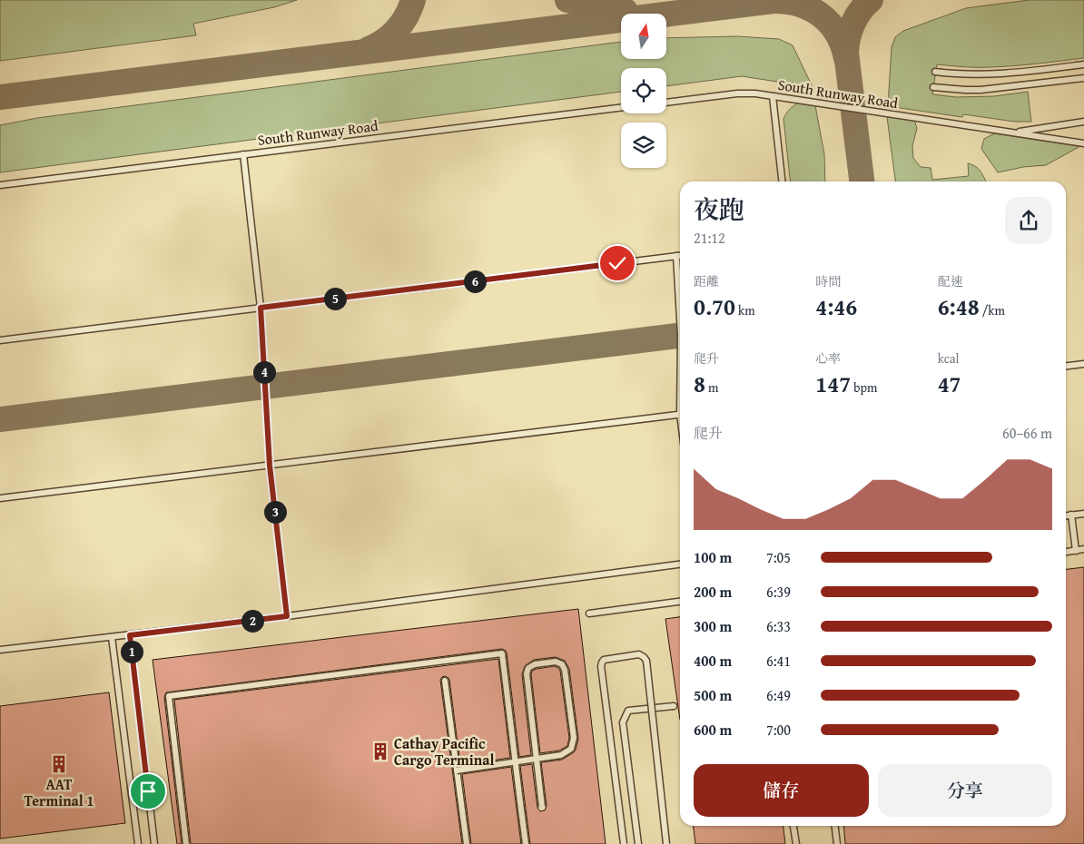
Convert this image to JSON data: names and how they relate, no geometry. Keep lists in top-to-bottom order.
{
  "streets": {
    "lane": ["South Runway Road"]
  },
  "places": {
    "building": ["Cathay Pacific Cargo Terminal", "AAT Terminal 1"]
  },
  "north": "top",
  "page": {
    "heading": ["夜跑", "21:12"],
    "stats": [
      ["距離", "0.70 km"],
      ["時間", "4:46"],
      ["配速", "6:48 /km"],
      ["爬升", "8 m"],
      ["心率", "147 bpm"],
      ["kcal", "47"]
    ],
    "pins": [
      "6",
      "5",
      "4",
      "3",
      "2",
      "1"
    ],
    "chart": ["爬升", "60–66 m"],
    "list": [
      {
        "name": "100 m",
        "note": "7:05"
      },
      {
        "name": "200 m",
        "note": "6:39"
      },
      {
        "name": "300 m",
        "note": "6:33"
      },
      {
        "name": "400 m",
        "note": "6:41"
      },
      {
        "name": "500 m",
        "note": "6:49"
      },
      {
        "name": "600 m",
        "note": "7:00"
      }
    ],
    "buttons": ["儲存", "分享"]
  }
}
